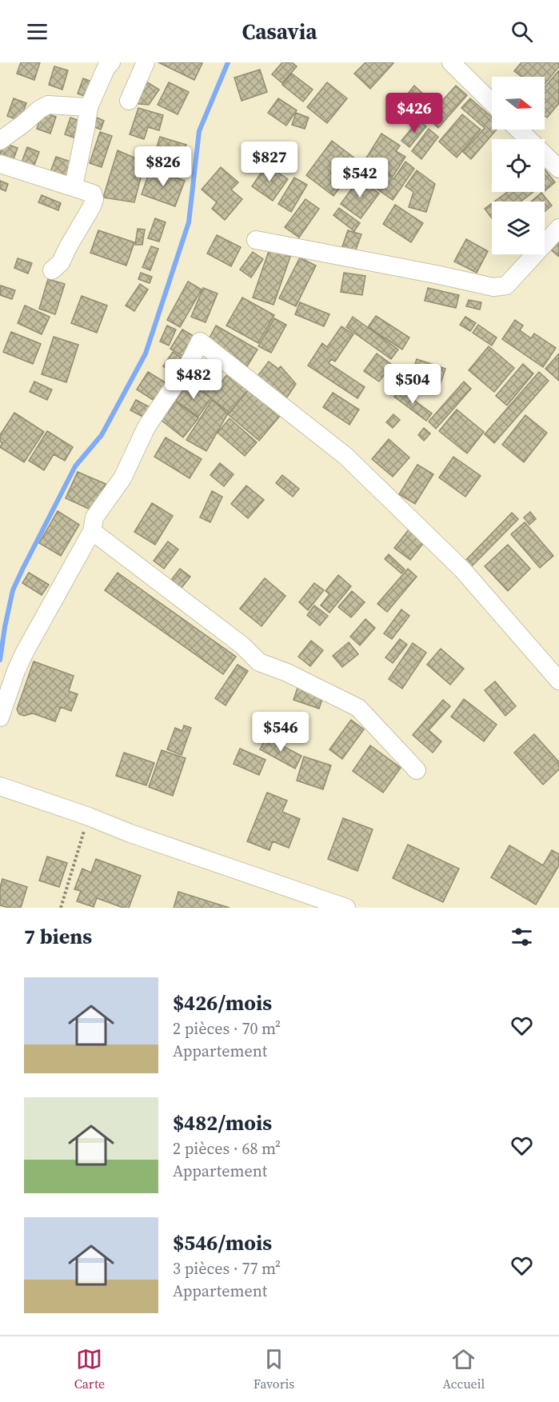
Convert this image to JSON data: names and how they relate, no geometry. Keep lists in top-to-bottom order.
{
  "north": "right",
  "page": {
    "header": "Casavia",
    "price": [
      "$426",
      "$827",
      "$826",
      "$542",
      "$482",
      "$504",
      "$546"
    ],
    "heading": "7 biens",
    "list": [
      {
        "name": "$426/mois",
        "note": "2 pièces · 70 m² · Appartement"
      },
      {
        "name": "$482/mois",
        "note": "2 pièces · 68 m² · Appartement"
      },
      {
        "name": "$546/mois",
        "note": "3 pièces · 77 m² · Appartement"
      }
    ],
    "tabs": ["Carte", "Favoris", "Accueil"]
  }
}
